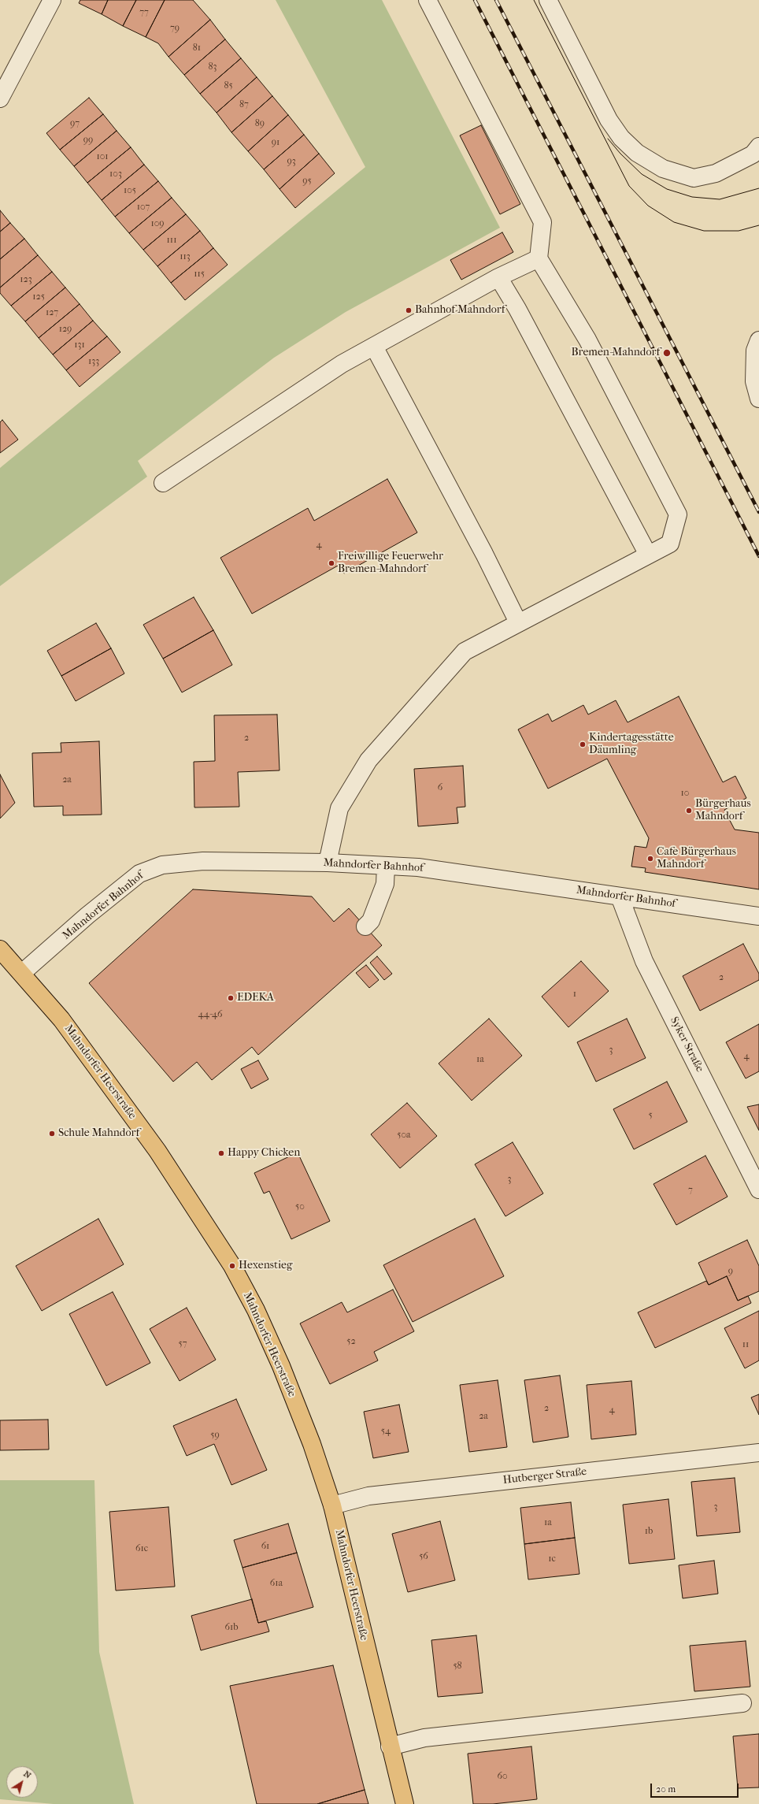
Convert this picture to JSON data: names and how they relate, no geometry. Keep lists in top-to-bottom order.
{
  "streets": {
    "main road": ["Mahndorfer Heerstraße"],
    "street": ["Mahndorfer Bahnhof", "Syker Straße", "Hutberger Straße"]
  },
  "crossings": [
    ["Mahndorfer Bahnhof", "Syker Straße"],
    ["Mahndorfer Bahnhof", "Mahndorfer Heerstraße"],
    ["Mahndorfer Heerstraße", "Hutberger Straße"]
  ],
  "places": [
    "Bahnhof Mahndorf",
    "Bremen-Mahndorf",
    "Freiwillige Feuerwehr Bremen-Mahndorf",
    "Kindertagesstätte Däumling",
    "Bürgerhaus Mahndorf",
    "Cafe Bürgerhaus Mahndorf",
    "EDEKA",
    "Schule Mahndorf",
    "Happy Chicken",
    "Hexenstieg"
  ],
  "house_numbers": [
    "77",
    "79",
    "81",
    "83",
    "85",
    "87",
    "97",
    "89",
    "99",
    "91",
    "101",
    "93",
    "103",
    "95",
    "105",
    "107",
    "109",
    "111",
    "113",
    "115",
    "123",
    "125",
    "127",
    "129",
    "131",
    "133",
    "4",
    "2",
    "2a",
    "6",
    "10",
    "2",
    "1",
    "44-46",
    "3",
    "4",
    "1a",
    "5",
    "50a",
    "3",
    "7",
    "50",
    "9",
    "52",
    "57",
    "11",
    "2",
    "4",
    "2a",
    "54",
    "59",
    "3",
    "1a",
    "1b",
    "61",
    "61c",
    "56",
    "1c",
    "61a",
    "61b",
    "58",
    "60"
  ],
  "scale_bar": "20 m",
  "north": "top right"
}
